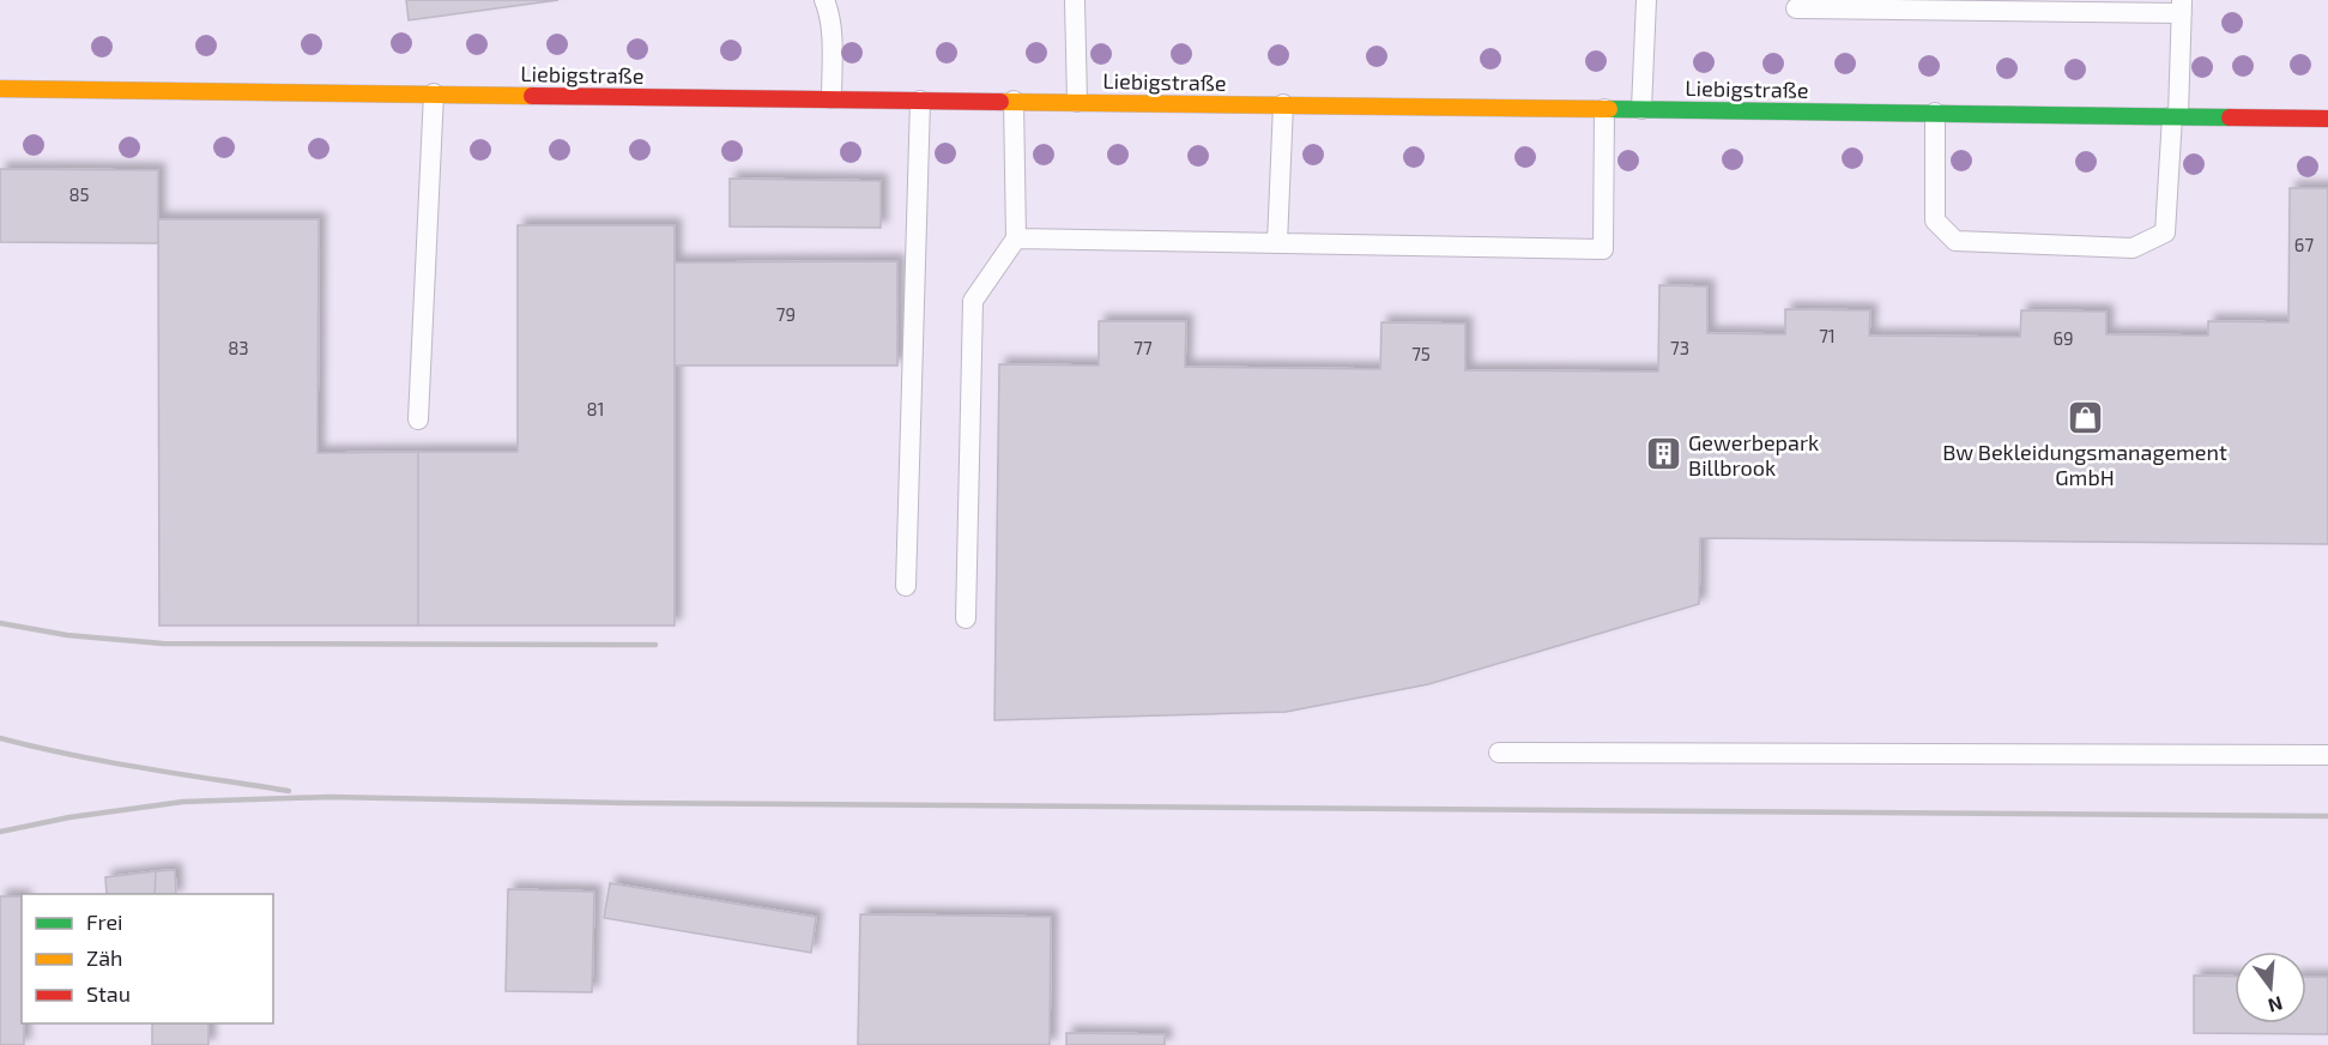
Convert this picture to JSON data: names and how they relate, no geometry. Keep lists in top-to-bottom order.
{
  "streets": {
    "main road": ["Liebigstraße"]
  },
  "places": {
    "shop": ["Bw Bekleidungsmanagement GmbH"],
    "building": ["Gewerbepark Billbrook"]
  },
  "house_numbers": [
    "85",
    "67",
    "79",
    "71",
    "69",
    "83",
    "77",
    "73",
    "75",
    "81"
  ],
  "legend": ["Frei", "Zäh", "Stau"],
  "north": "bottom"
}
